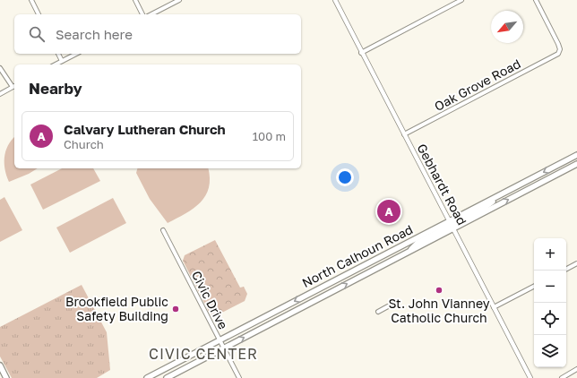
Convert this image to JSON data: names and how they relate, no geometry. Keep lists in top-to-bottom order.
{
  "streets": {
    "main road": ["North Calhoun Road"],
    "street": ["Oak Grove Road", "Gebhardt Road", "Civic Drive"]
  },
  "crossings": [
    ["Oak Grove Road", "Gebhardt Road"],
    ["Gebhardt Road", "North Calhoun Road"],
    ["North Calhoun Road", "Civic Drive"]
  ],
  "districts": ["CIVIC CENTER"],
  "places": ["St. John Vianney Catholic Church", "Brookfield Public Safety Building"],
  "north": "bottom left",
  "page": {
    "search": "Search here",
    "heading": "Nearby",
    "list": [
      {
        "mark": "A",
        "name": "Calvary Lutheran Church",
        "note": "Church",
        "value": "100 m"
      }
    ],
    "pins": "A",
    "map_buttons": ["+", "−"]
  }
}
